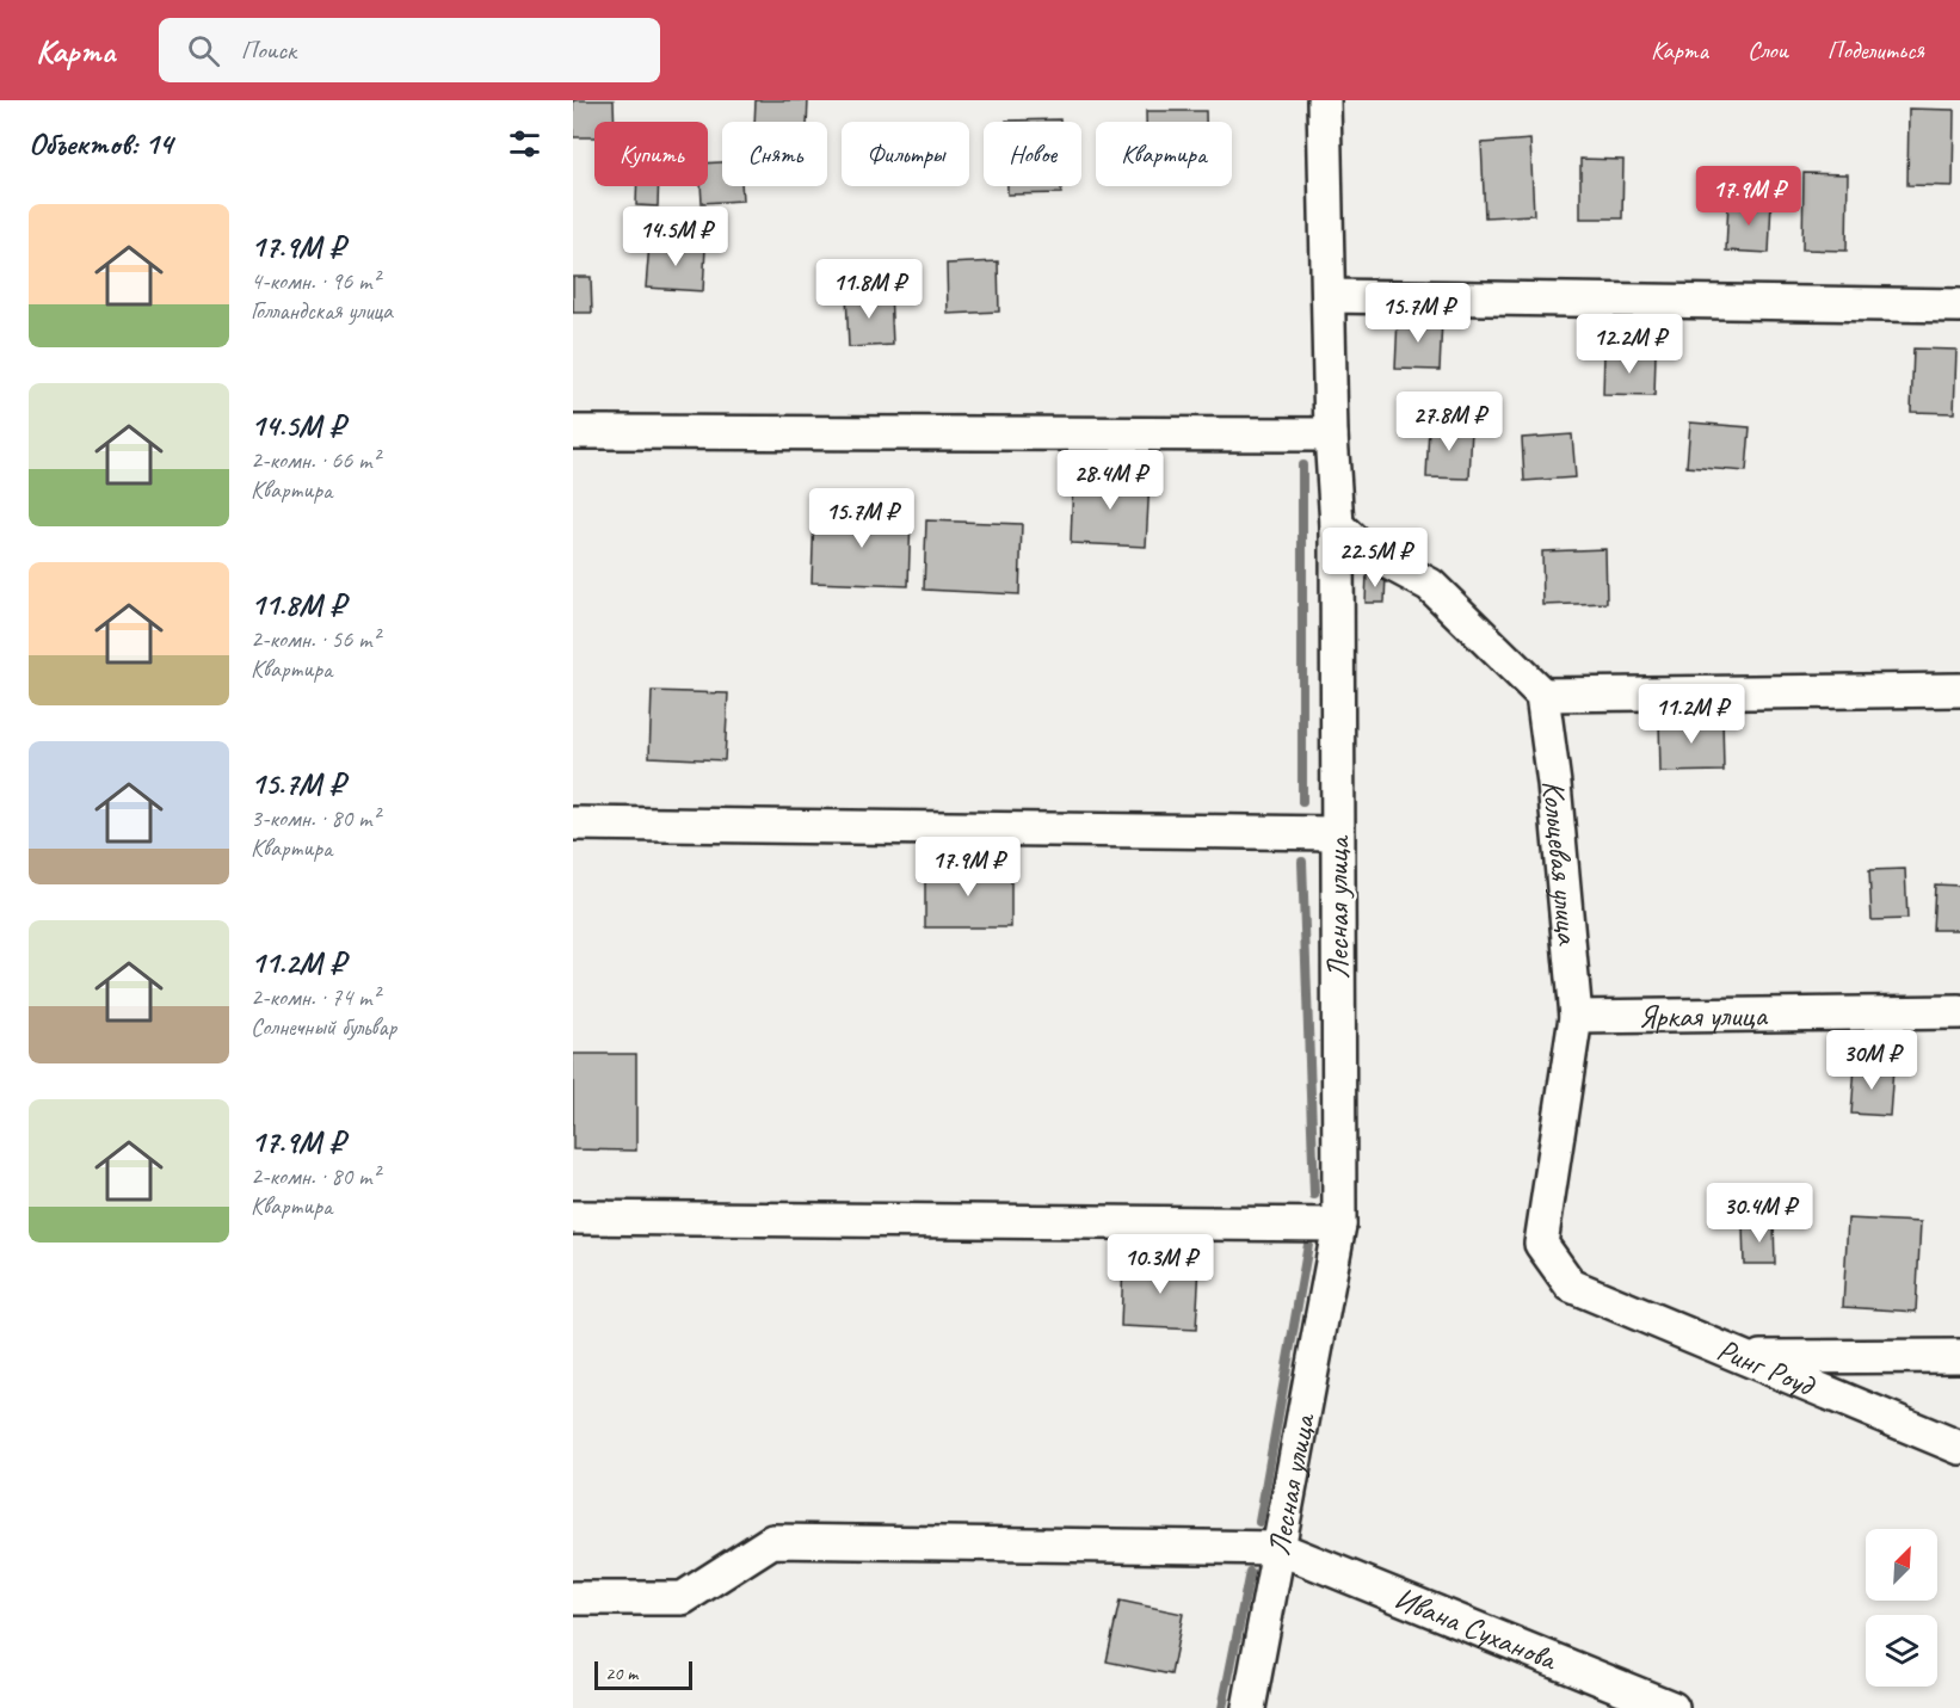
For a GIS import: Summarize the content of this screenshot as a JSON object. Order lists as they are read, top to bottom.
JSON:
{
  "streets": {
    "street": [
      "Кольцевая улица",
      "Лесная улица",
      "Яркая улица",
      "Ринг Роуд",
      "Ивана Суханова"
    ]
  },
  "crossings": [
    ["Кольцевая улица", "Яркая улица"],
    ["Кольцевая улица", "Ринг Роуд"],
    ["Лесная улица", "Ивана Суханова"]
  ],
  "scale_bar": "20 m",
  "north": "top right",
  "page": {
    "header": "Карта",
    "search": "Поиск",
    "nav": ["Карта", "Слои", "Поделиться"],
    "heading": "Объектов: 14",
    "chip": [
      "Купить",
      "Снять",
      "Фильтры",
      "Новое",
      "Квартира"
    ],
    "price": [
      "17.9M ₽",
      "14.5M ₽",
      "11.8M ₽",
      "15.7M ₽",
      "12.2M ₽",
      "27.8M ₽",
      "28.4M ₽",
      "15.7M ₽",
      "22.5M ₽",
      "11.2M ₽",
      "17.9M ₽",
      "30M ₽",
      "30.4M ₽",
      "10.3M ₽"
    ],
    "list": [
      {
        "name": "17.9M ₽",
        "note": "4-комн. · 96 m² · Голландская улица"
      },
      {
        "name": "14.5M ₽",
        "note": "2-комн. · 66 m² · Квартира"
      },
      {
        "name": "11.8M ₽",
        "note": "2-комн. · 56 m² · Квартира"
      },
      {
        "name": "15.7M ₽",
        "note": "3-комн. · 80 m² · Квартира"
      },
      {
        "name": "11.2M ₽",
        "note": "2-комн. · 74 m² · Солнечный бульвар"
      },
      {
        "name": "17.9M ₽",
        "note": "2-комн. · 80 m² · Квартира"
      }
    ],
    "scale": "20 m"
  }
}
